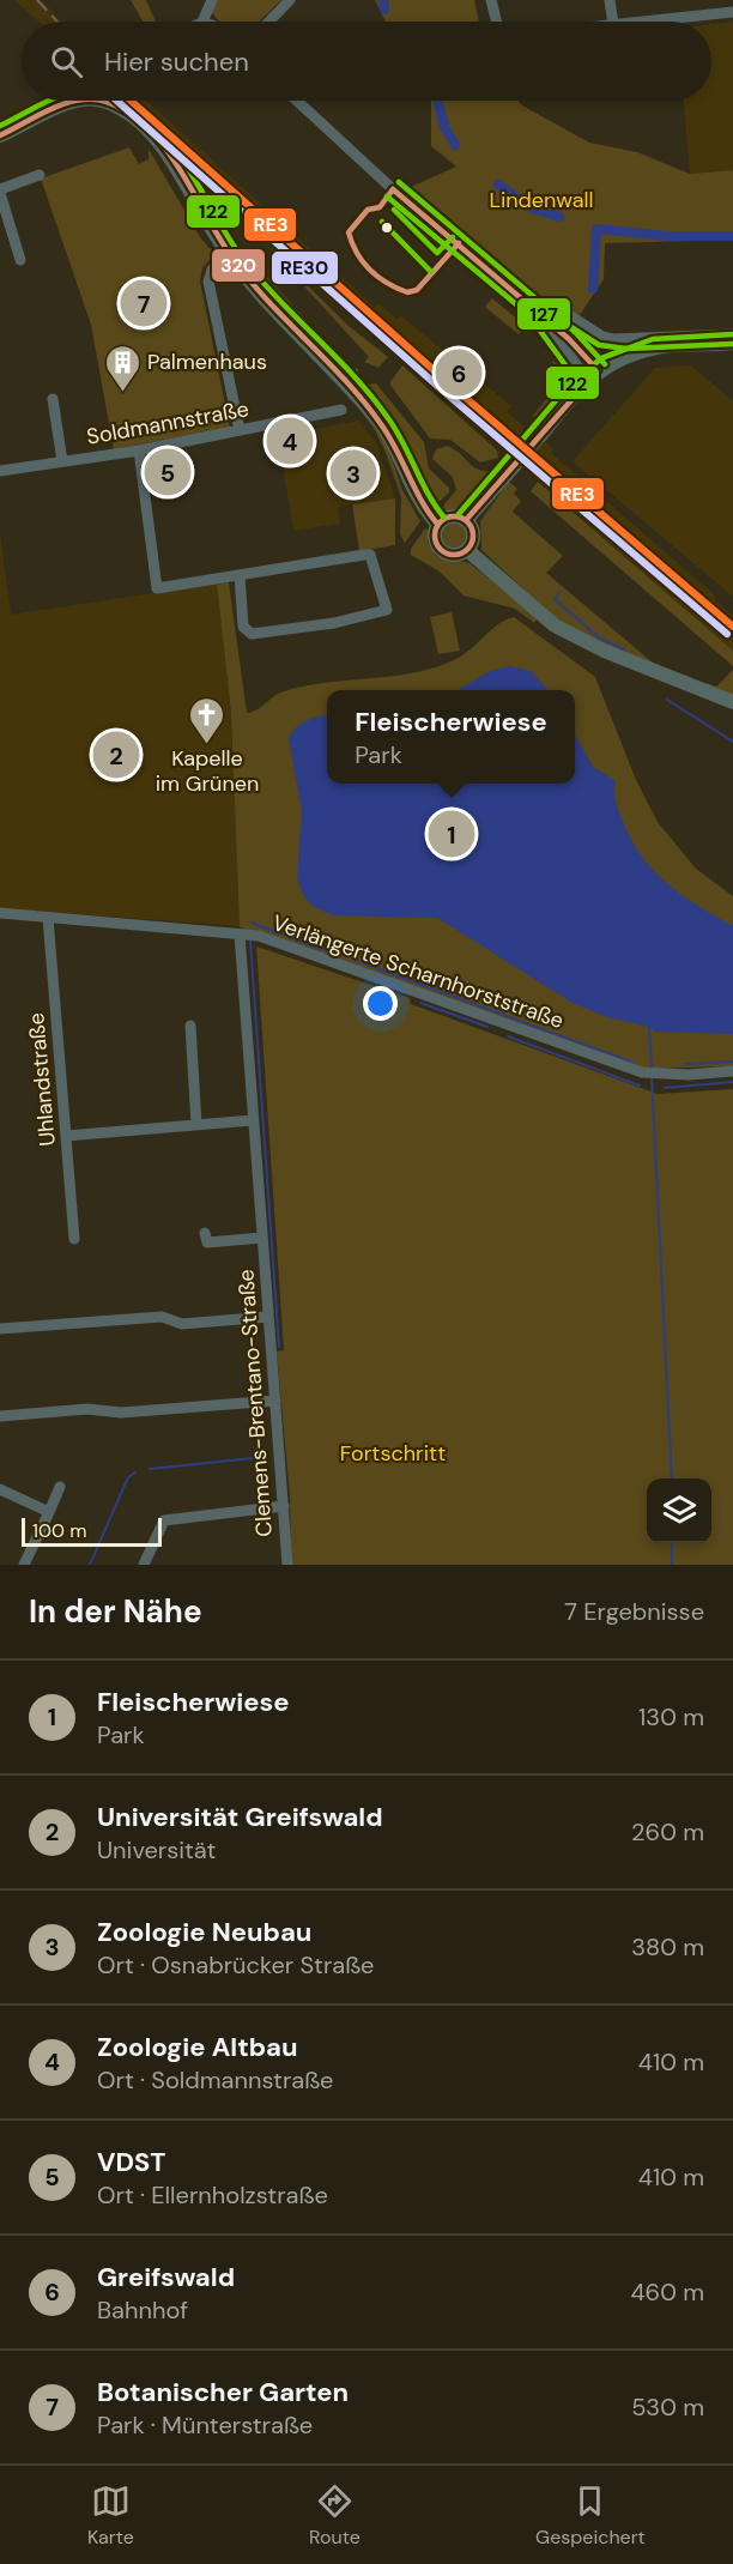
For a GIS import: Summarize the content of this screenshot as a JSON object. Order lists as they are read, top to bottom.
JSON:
{
  "streets": {
    "street": [
      "Soldmannstraße",
      "Verlängerte Scharnhorststraße",
      "Uhlandstraße",
      "Clemens-Brentano-Straße"
    ]
  },
  "crossings": [
    ["Verlängerte Scharnhorststraße", "Uhlandstraße"],
    ["Verlängerte Scharnhorststraße", "Clemens-Brentano-Straße"]
  ],
  "parks": ["Lindenwall", "Fortschritt"],
  "places": {
    "building": ["Palmenhaus"],
    "church": ["Kapelle im Grünen"]
  },
  "lines": [
    "transit line RE3",
    "transit line RE30",
    "transit line 320",
    "transit line 122",
    "transit line 127"
  ],
  "scale_bar": "100 m",
  "page": {
    "search": "Hier suchen",
    "pins": [
      "7",
      "6",
      "4",
      "5",
      "3",
      "2",
      "1"
    ],
    "popup": ["Fleischerwiese", "Park"],
    "scale": "100 m",
    "heading": ["In der Nähe", "7 Ergebnisse"],
    "list": [
      {
        "mark": "1",
        "name": "Fleischerwiese",
        "note": "Park",
        "value": "130 m"
      },
      {
        "mark": "2",
        "name": "Universität Greifswald",
        "note": "Universität",
        "value": "260 m"
      },
      {
        "mark": "3",
        "name": "Zoologie Neubau",
        "note": "Ort · Osnabrücker Straße",
        "value": "380 m"
      },
      {
        "mark": "4",
        "name": "Zoologie Altbau",
        "note": "Ort · Soldmannstraße",
        "value": "410 m"
      },
      {
        "mark": "5",
        "name": "VDST",
        "note": "Ort · Ellernholzstraße",
        "value": "410 m"
      },
      {
        "mark": "6",
        "name": "Greifswald",
        "note": "Bahnhof",
        "value": "460 m"
      },
      {
        "mark": "7",
        "name": "Botanischer Garten",
        "note": "Park · Münterstraße",
        "value": "530 m"
      }
    ],
    "nav": ["Karte", "Route", "Gespeichert"]
  }
}
